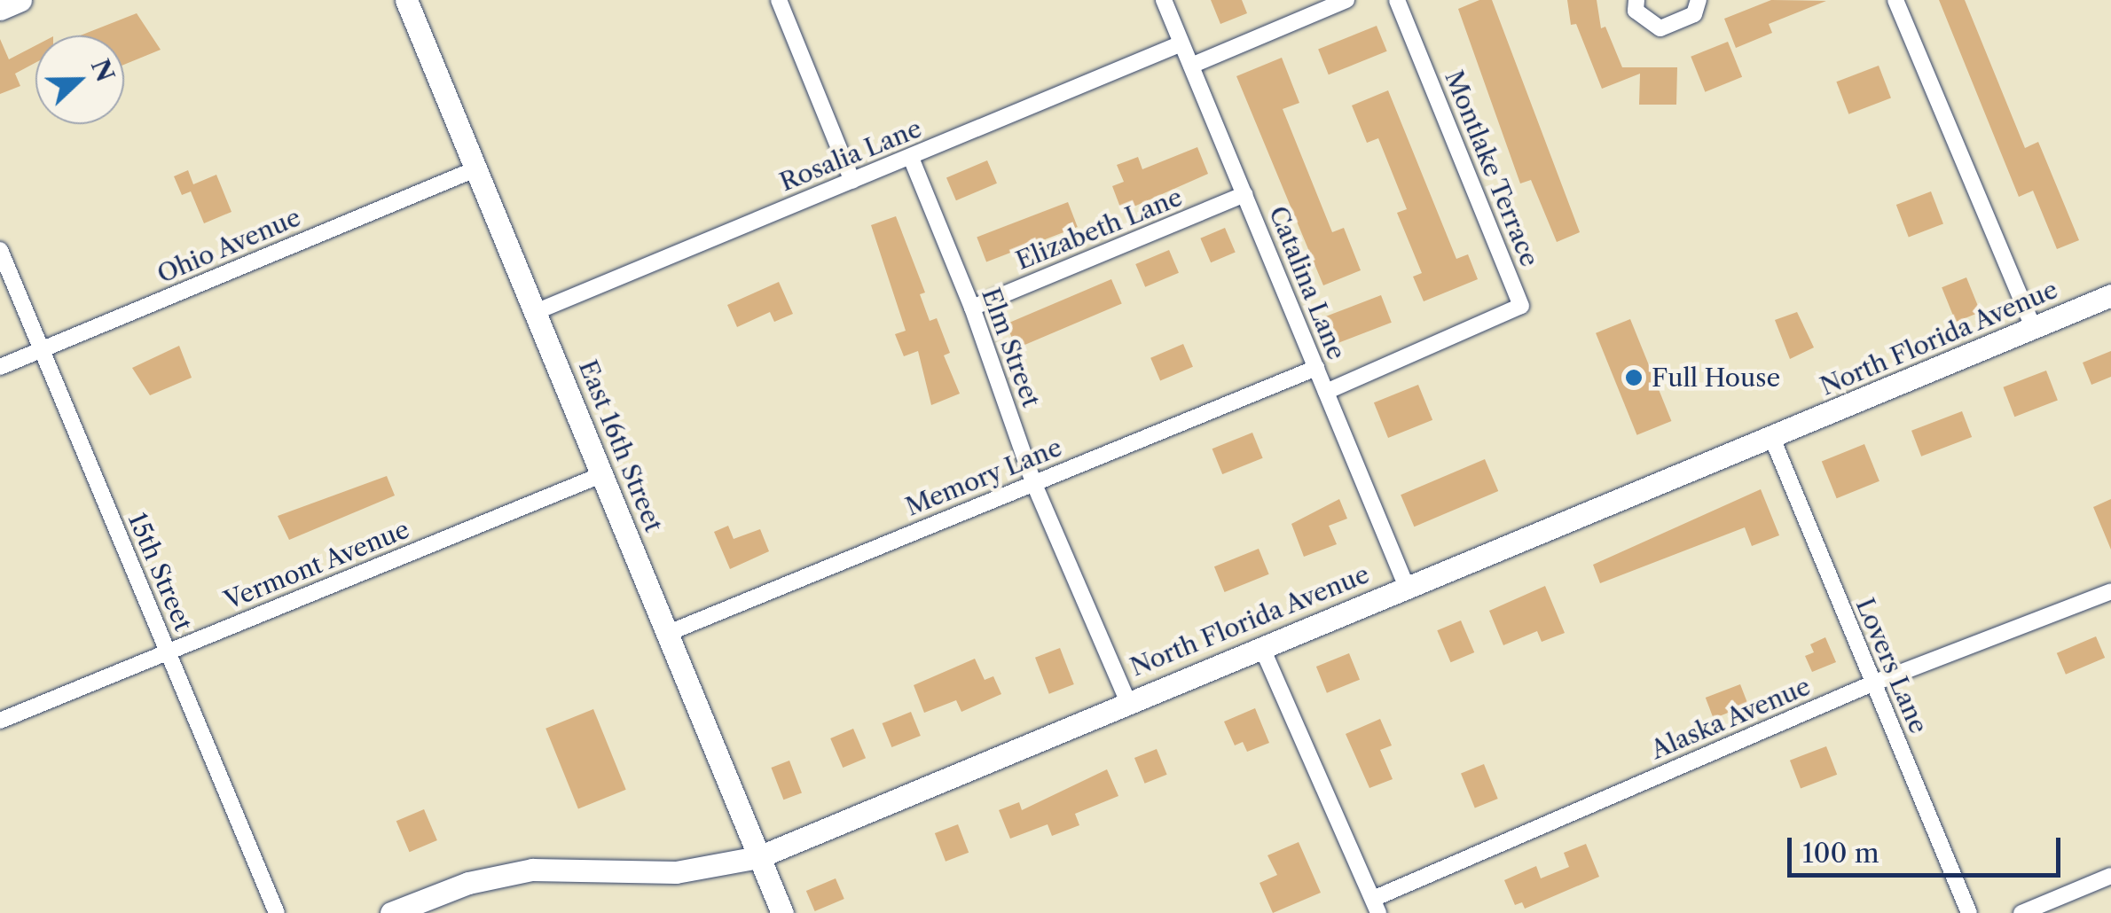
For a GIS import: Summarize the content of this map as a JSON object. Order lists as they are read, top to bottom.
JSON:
{
  "streets": {
    "main road": ["North Florida Avenue", "East 16th Street"],
    "street": [
      "Rosalia Lane",
      "Montlake Terrace",
      "Elizabeth Lane",
      "Ohio Avenue",
      "Catalina Lane",
      "Elm Street",
      "Memory Lane",
      "Vermont Avenue",
      "15th Street",
      "Lovers Lane",
      "Alaska Avenue"
    ]
  },
  "crossings": [
    ["Rosalia Lane", "Catalina Lane"],
    ["Rosalia Lane", "Elm Street"],
    ["Rosalia Lane", "East 16th Street"],
    ["Montlake Terrace", "Catalina Lane"],
    ["Elizabeth Lane", "Catalina Lane"],
    ["Elizabeth Lane", "Elm Street"],
    ["Ohio Avenue", "East 16th Street"],
    ["Ohio Avenue", "15th Street"],
    ["Catalina Lane", "North Florida Avenue"],
    ["Catalina Lane", "Memory Lane"],
    ["North Florida Avenue", "Elm Street"],
    ["North Florida Avenue", "East 16th Street"],
    ["North Florida Avenue", "Lovers Lane"],
    ["Elm Street", "Memory Lane"],
    ["East 16th Street", "Memory Lane"],
    ["East 16th Street", "Vermont Avenue"],
    ["Vermont Avenue", "15th Street"],
    ["Lovers Lane", "Alaska Avenue"]
  ],
  "places": ["Full House"],
  "scale_bar": "100 m",
  "north": "right"
}
